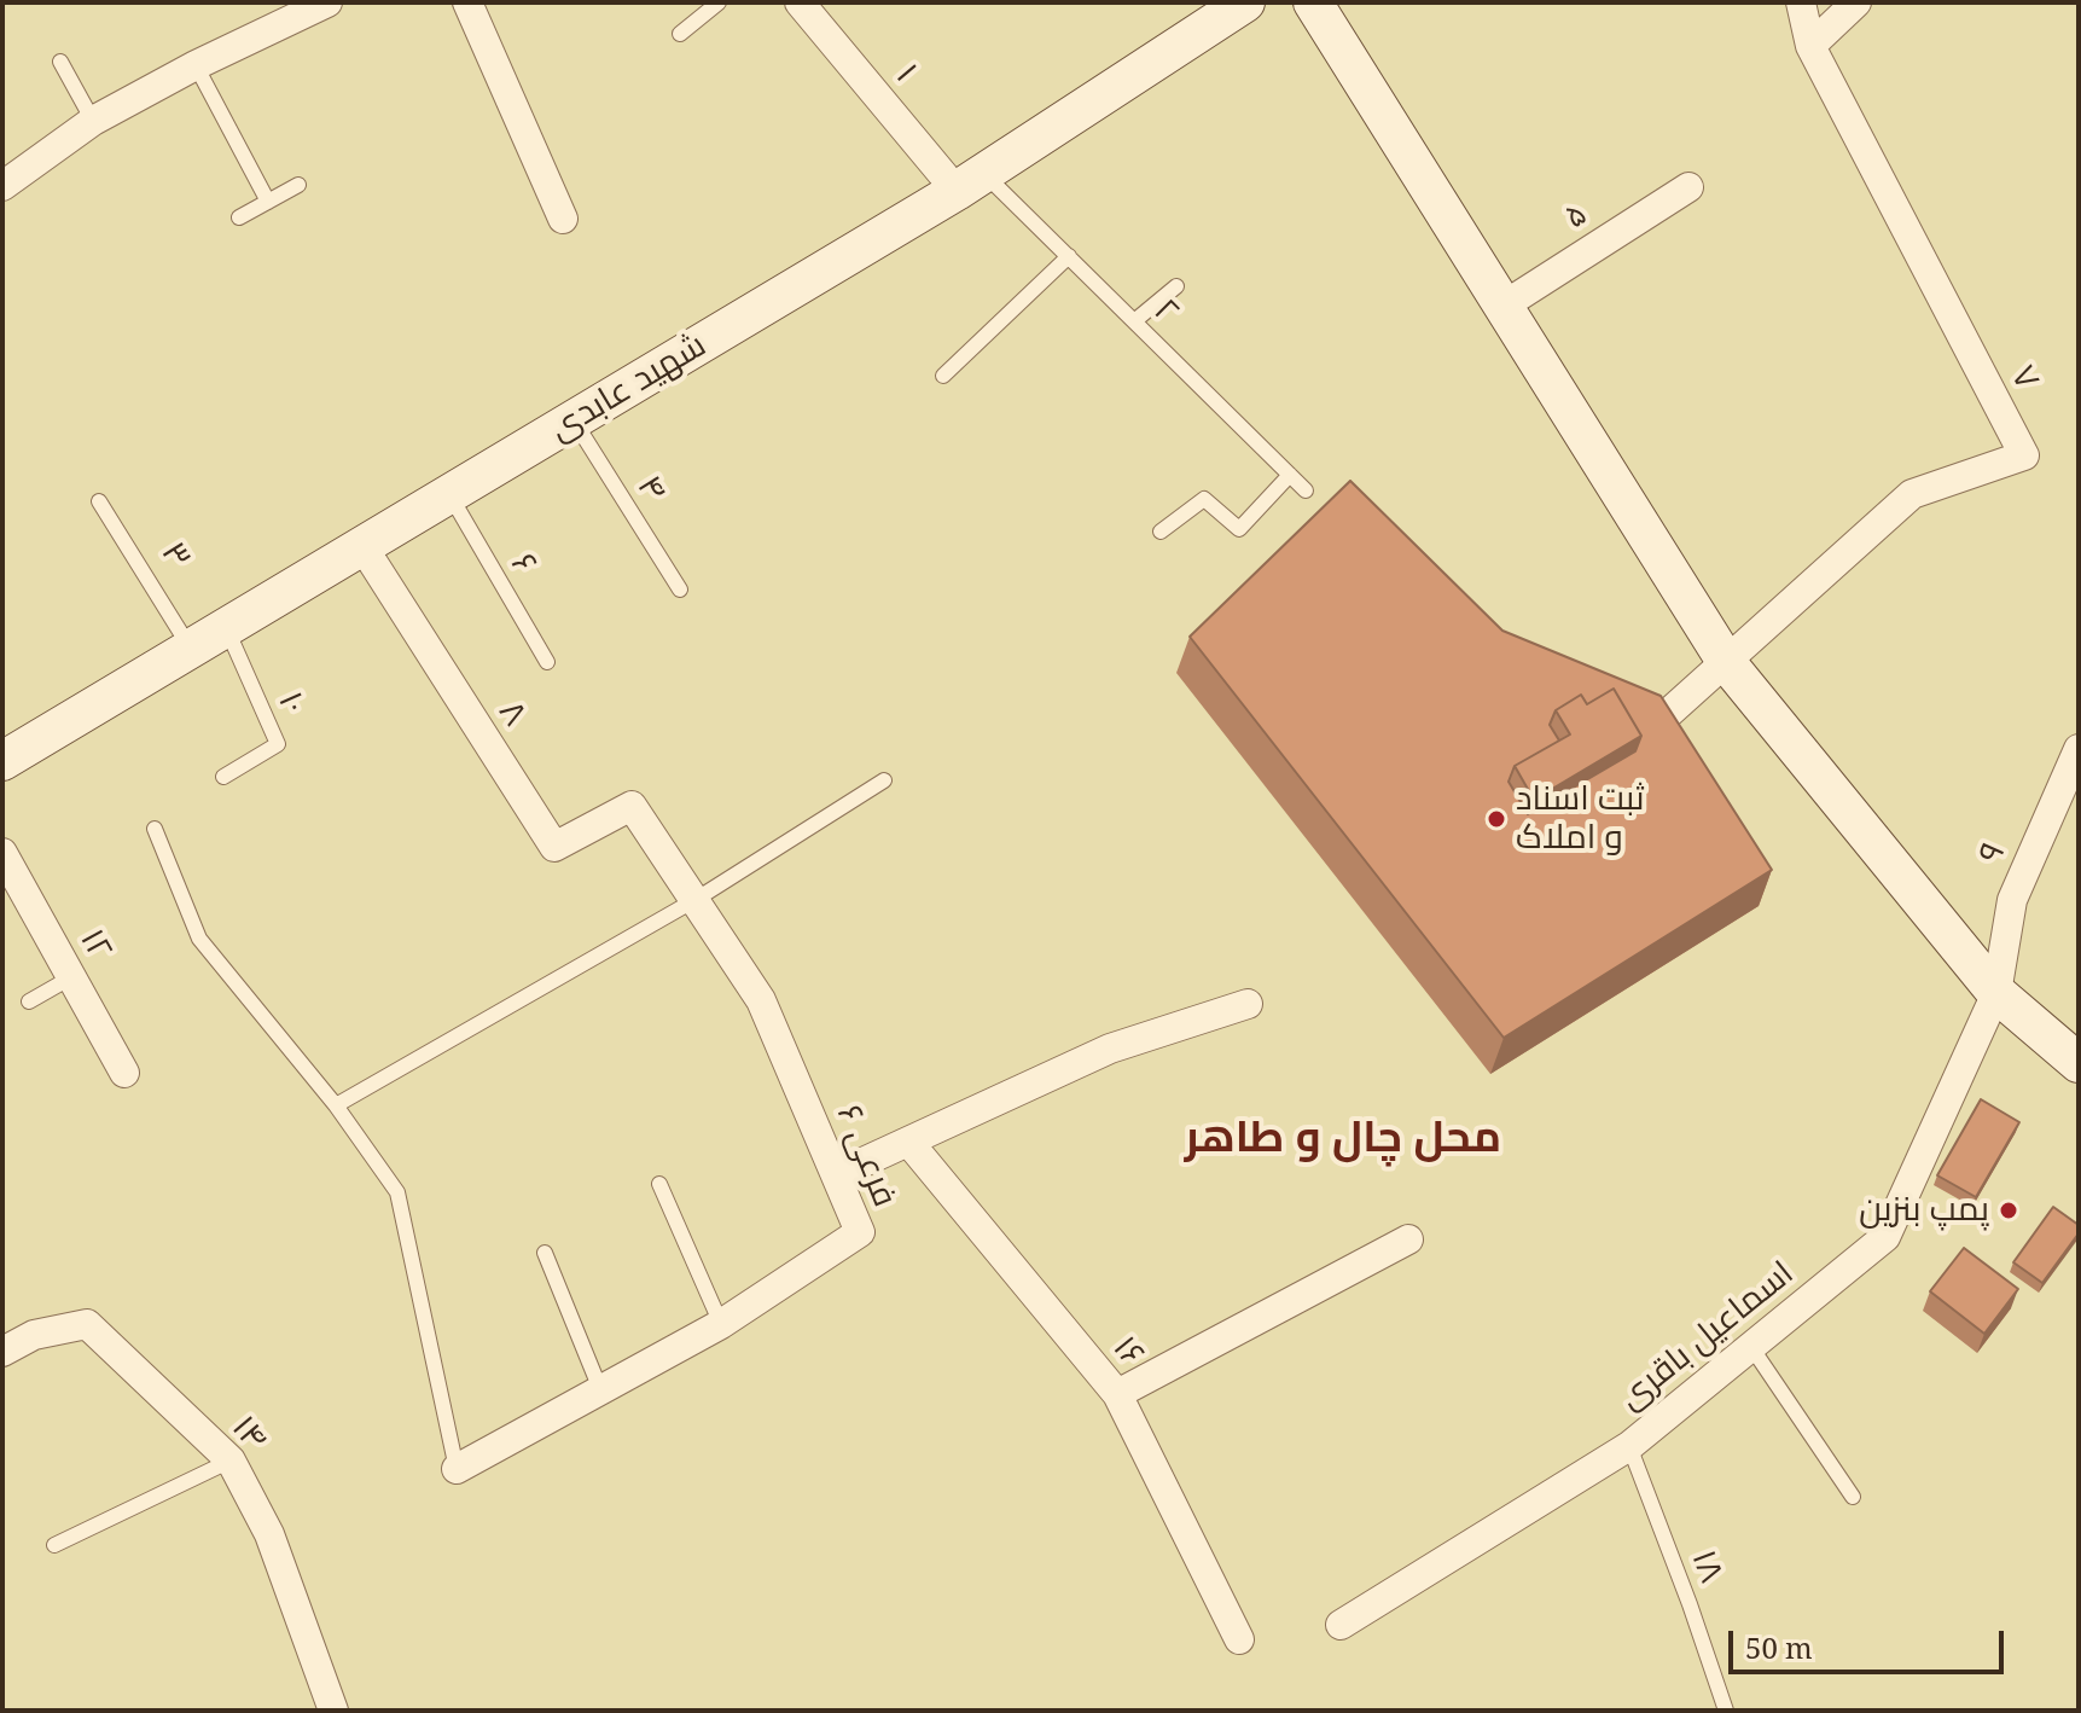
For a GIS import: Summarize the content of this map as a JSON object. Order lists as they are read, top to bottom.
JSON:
{
  "streets": {
    "main road": ["شهید عابدی"],
    "street": [
      "۱",
      "۵",
      "۷",
      "۸",
      "۹",
      "۱۲",
      "فرعی ۶",
      "اسماعیل باقری",
      "۱۶",
      "۱۴"
    ],
    "lane": [
      "۲",
      "۴",
      "۳",
      "۶",
      "۱۰",
      "۱۸"
    ]
  },
  "crossings": [
    ["۱", "۲"],
    ["۱", "شهید عابدی"],
    ["۲", "شهید عابدی"],
    ["شهید عابدی", "۴"],
    ["شهید عابدی", "۳"],
    ["شهید عابدی", "۶"],
    ["شهید عابدی", "۱۰"],
    ["شهید عابدی", "۸"],
    ["۸", "فرعی ۶"],
    ["۹", "اسماعیل باقری"],
    ["اسماعیل باقری", "۱۸"]
  ],
  "districts": ["محل چال و طاهر"],
  "places": ["ثبت اسناد و املاک", "پمپ بنزین"],
  "scale_bar": "50 m"
}
